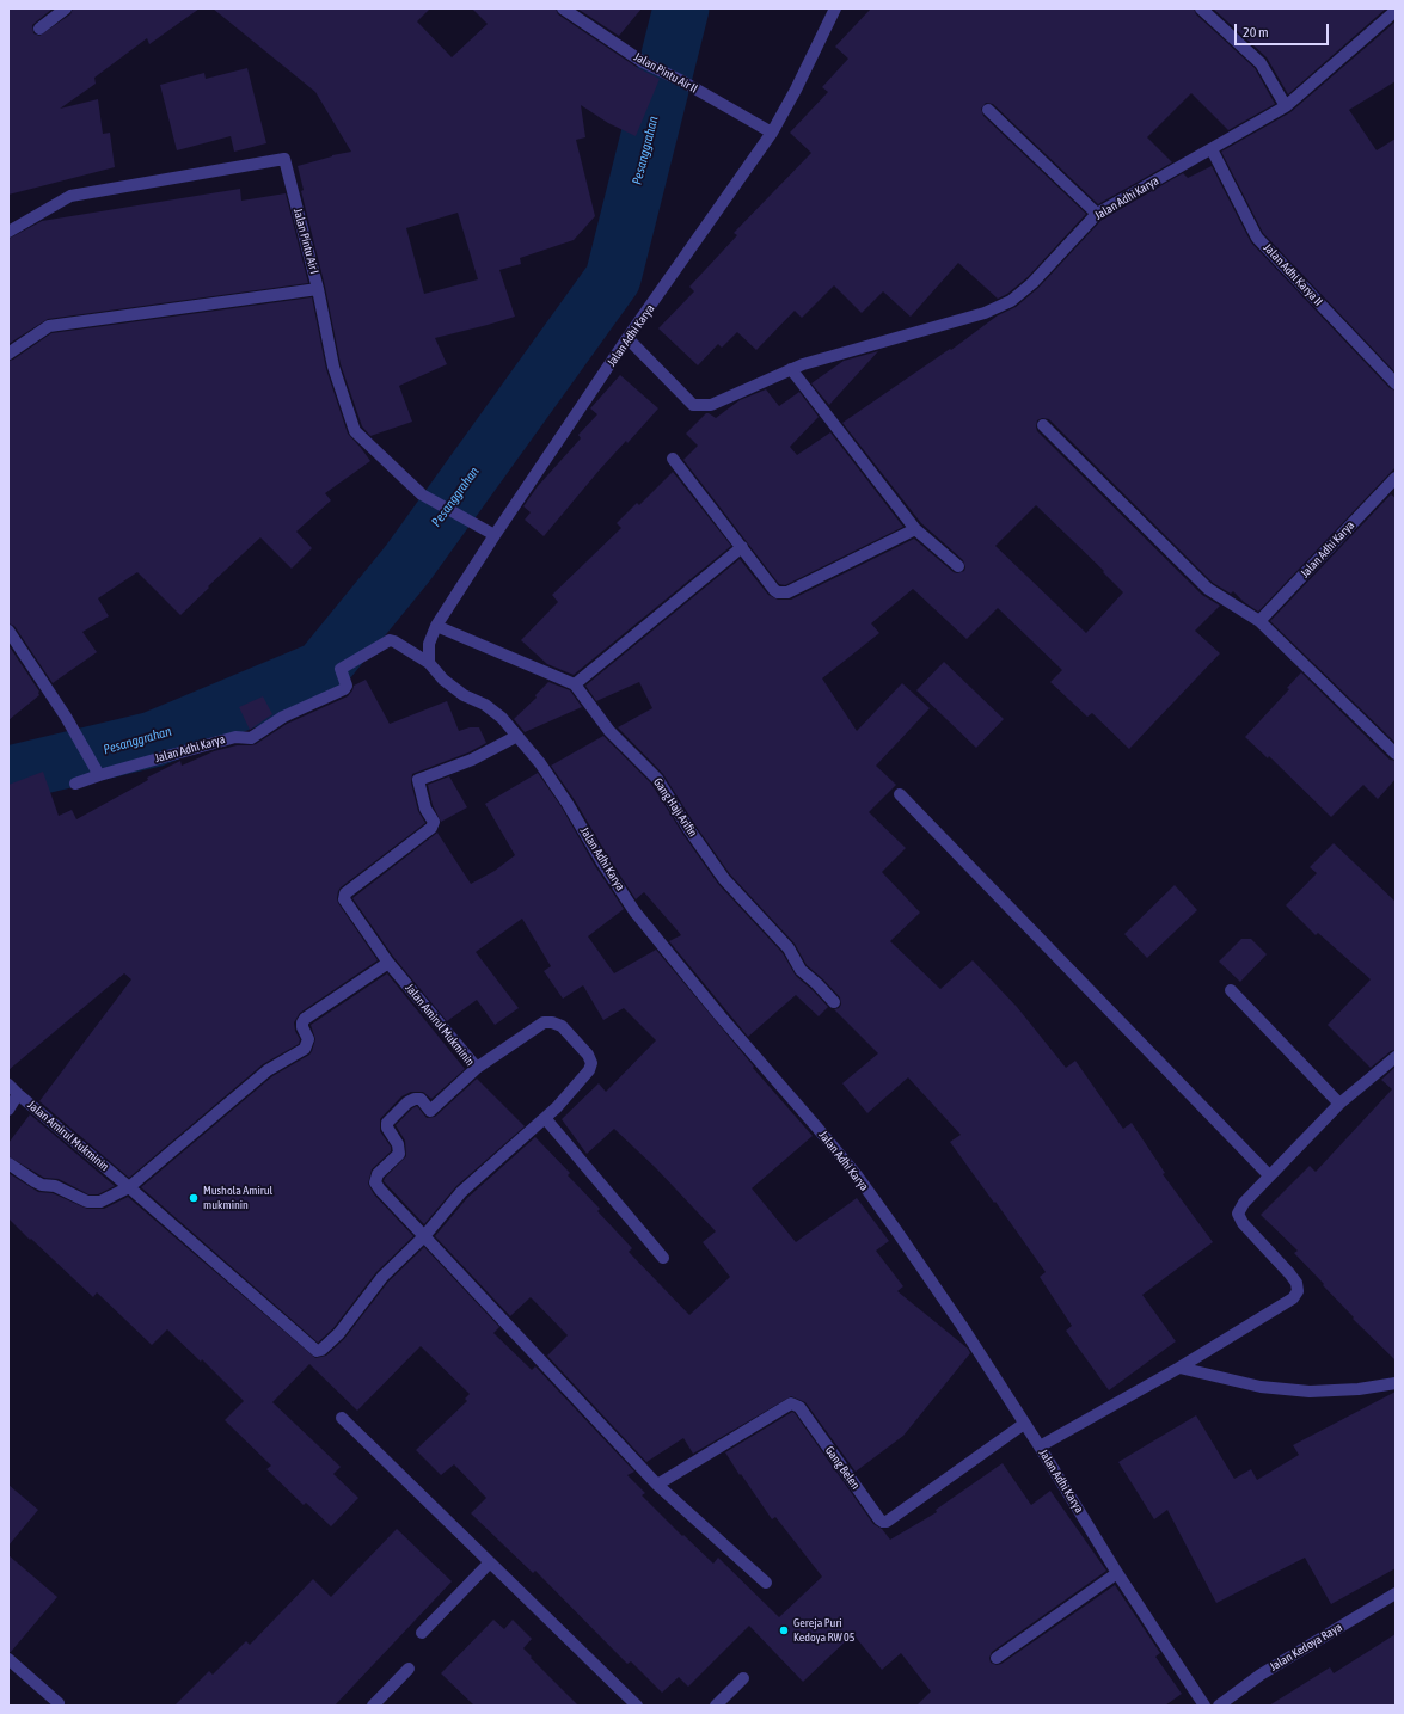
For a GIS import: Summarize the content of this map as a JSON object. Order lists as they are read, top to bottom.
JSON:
{
  "streets": {
    "street": [
      "Jalan Pintu Air II",
      "Jalan Adhi Karya",
      "Jalan Pintu Air I",
      "Jalan Adhi Karya II",
      "Gang Haji Arifin",
      "Jalan Amirul Mukminin",
      "Gang Belen",
      "Jalan Kedoya Raya"
    ]
  },
  "crossings": [
    ["Jalan Pintu Air II", "Jalan Adhi Karya"],
    ["Jalan Adhi Karya", "Jalan Pintu Air I"],
    ["Jalan Adhi Karya", "Jalan Adhi Karya II"],
    ["Jalan Adhi Karya", "Jalan Amirul Mukminin"],
    ["Jalan Adhi Karya", "Gang Belen"]
  ],
  "water": ["Pesanggrahan"],
  "places": ["Mushola Amirul mukminin", "Gereja Puri Kedoya RW 05"],
  "scale_bar": "20 m"
}
